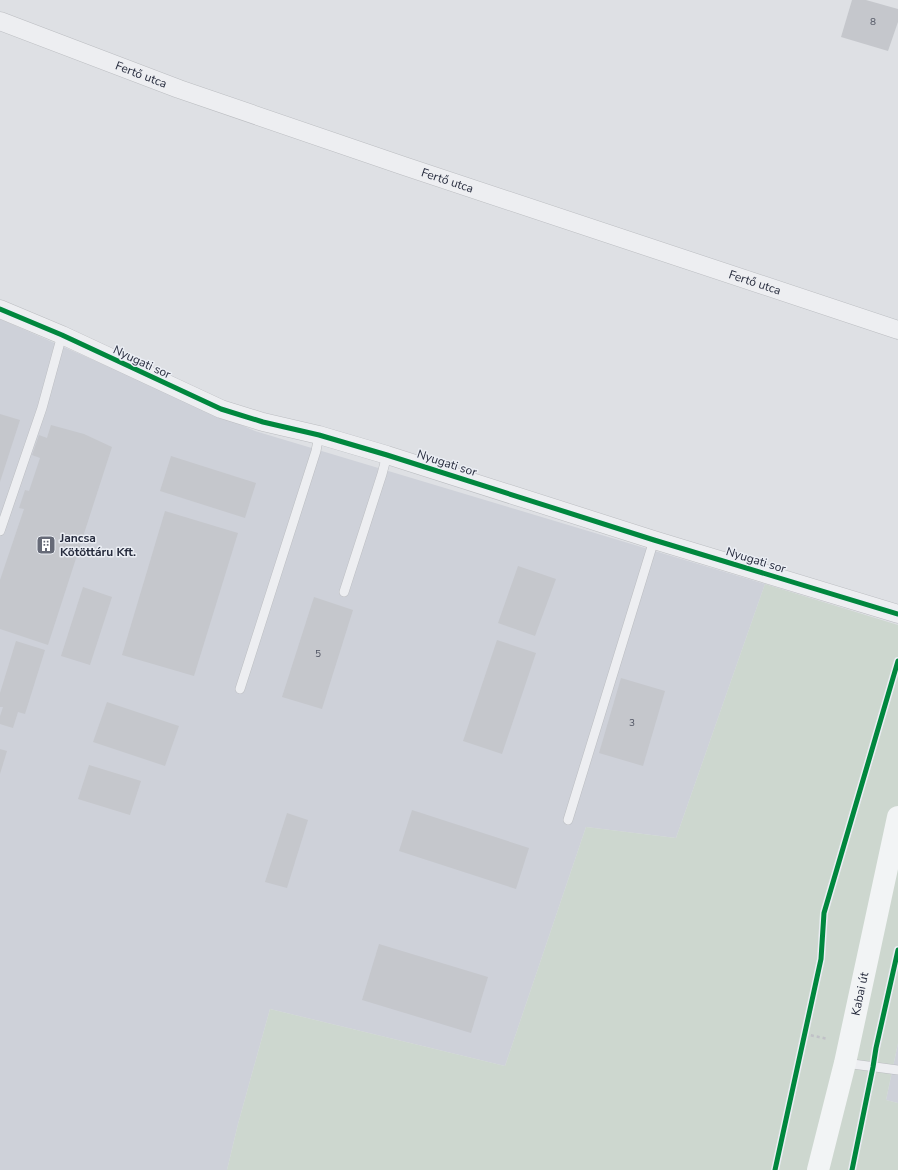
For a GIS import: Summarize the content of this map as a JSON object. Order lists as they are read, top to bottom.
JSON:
{
  "streets": {
    "main road": ["Kabai út"],
    "street": ["Fertő utca", "Nyugati sor"]
  },
  "places": {
    "building": ["Jancsa Kötöttáru Kft."]
  },
  "house_numbers": ["8", "5", "3"]
}
